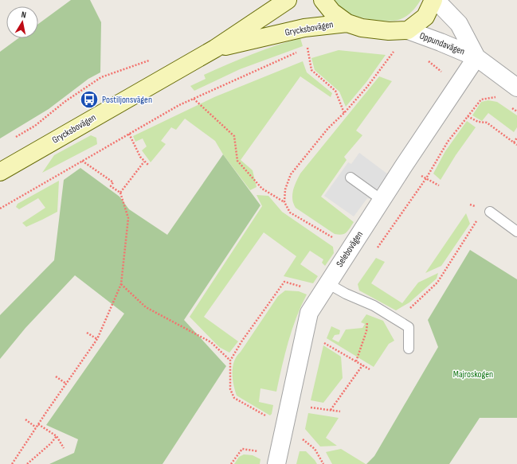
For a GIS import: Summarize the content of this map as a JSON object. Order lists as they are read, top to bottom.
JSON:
{
  "streets": {
    "street": ["Grycksbovägen", "Oppundavägen", "Selebovägen"]
  },
  "crossings": [
    ["Oppundavägen", "Selebovägen"]
  ],
  "parks": ["Majroskogen"],
  "places": {
    "bus stop": ["Postiljonsvägen"]
  },
  "north": "top"
}
